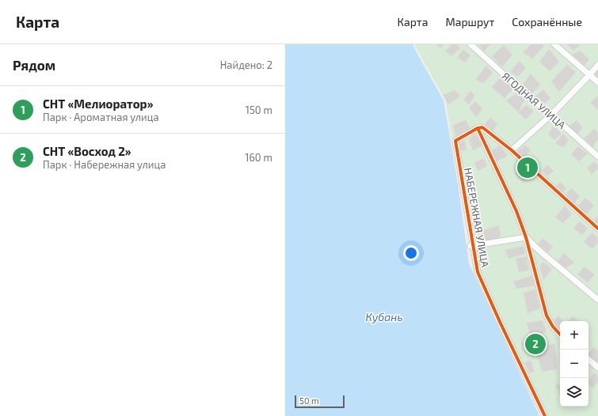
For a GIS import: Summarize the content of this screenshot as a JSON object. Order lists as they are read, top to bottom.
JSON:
{
  "streets": {
    "street": ["ЯГОДНАЯ УЛИЦА", "НАБЕРЕЖНАЯ УЛИЦА"]
  },
  "water": ["Кубань"],
  "scale_bar": "50 m",
  "page": {
    "header": "Карта",
    "nav": ["Карта", "Маршрут", "Сохранённые"],
    "heading": ["Рядом", "Найдено: 2"],
    "list": [
      {
        "mark": "1",
        "name": "СНТ «Мелиоратор»",
        "note": "Парк · Ароматная улица",
        "value": "150 m"
      },
      {
        "mark": "2",
        "name": "СНТ «Восход 2»",
        "note": "Парк · Набережная улица",
        "value": "160 m"
      }
    ],
    "pins": ["1", "2"],
    "map_buttons": ["+", "−"],
    "scale": "50 m"
  }
}
